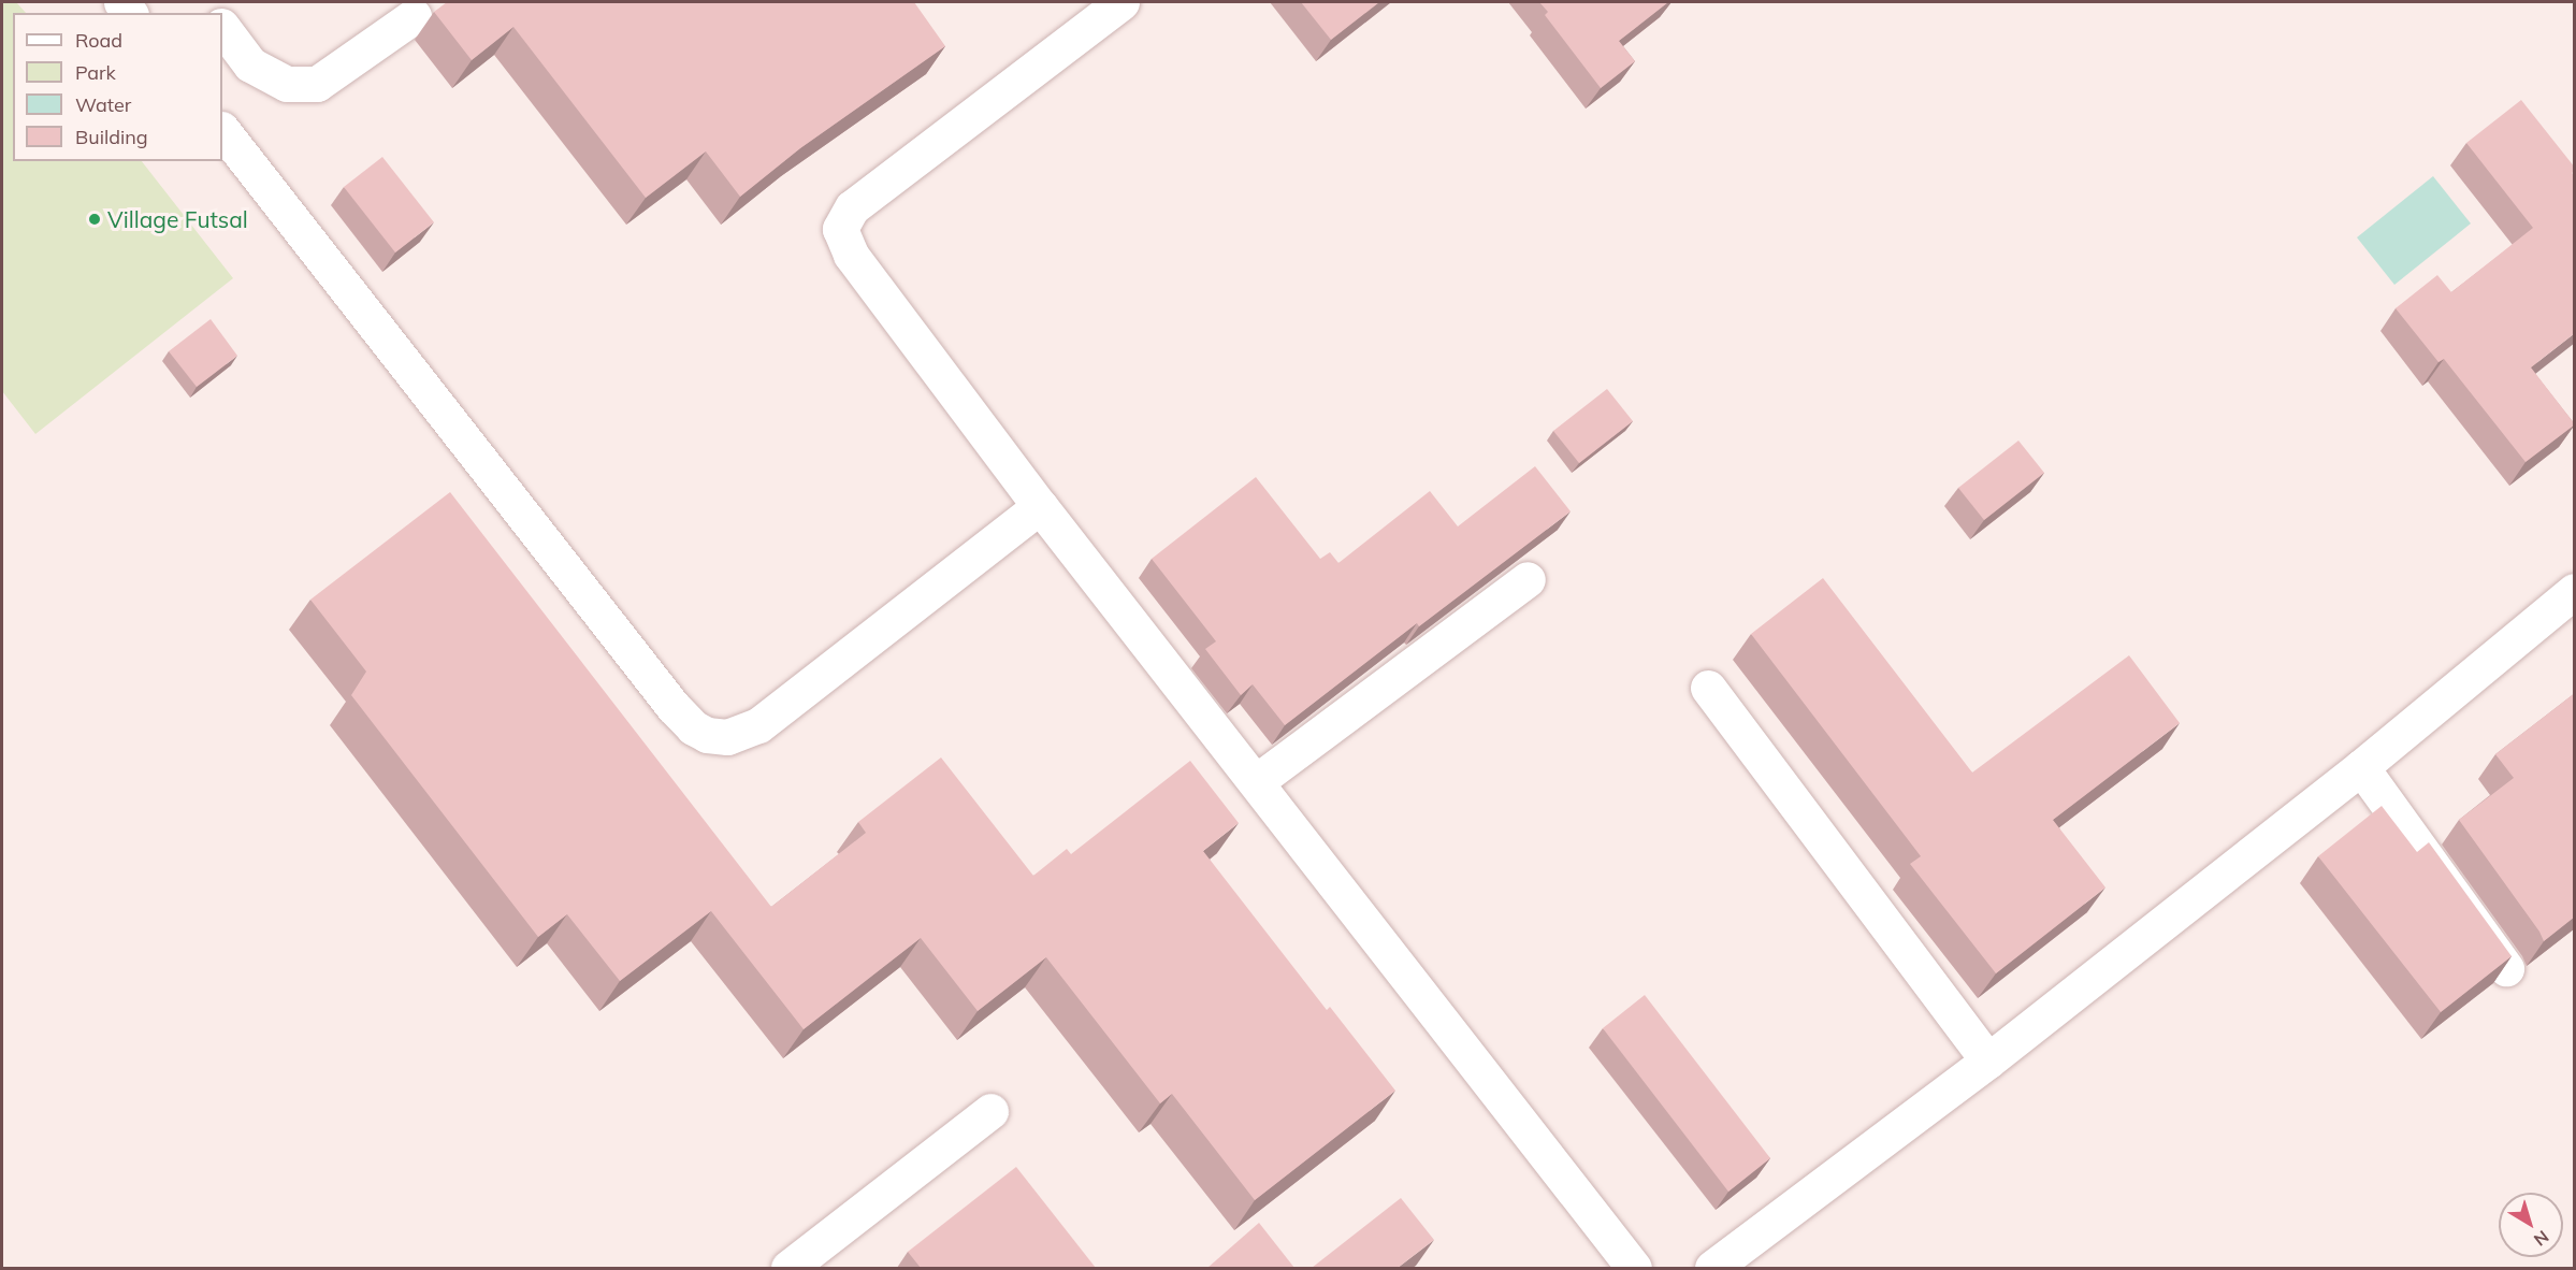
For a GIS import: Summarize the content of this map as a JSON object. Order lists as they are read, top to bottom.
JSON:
{
  "places": ["Village Futsal"],
  "legend": [
    "Road",
    "Park",
    "Water",
    "Building"
  ],
  "north": "bottom right"
}
